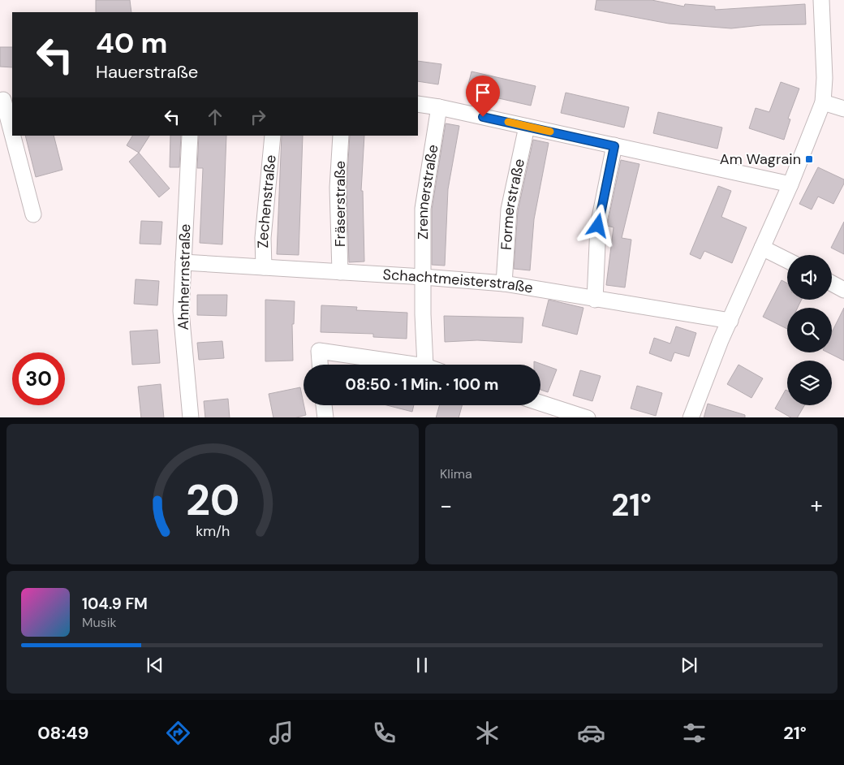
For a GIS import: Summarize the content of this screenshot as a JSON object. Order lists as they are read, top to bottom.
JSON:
{
  "streets": {
    "street": [
      "Zrennerstraße",
      "Zechenstraße",
      "Fräserstraße",
      "Formerstraße",
      "Ahnherrnstraße",
      "Schachtmeisterstraße"
    ]
  },
  "crossings": [
    ["Zrennerstraße", "Schachtmeisterstraße"],
    ["Zechenstraße", "Schachtmeisterstraße"],
    ["Fräserstraße", "Schachtmeisterstraße"],
    ["Formerstraße", "Schachtmeisterstraße"],
    ["Ahnherrnstraße", "Schachtmeisterstraße"]
  ],
  "places": {
    "transit": ["Am Wagrain"]
  },
  "page": {
    "turn": ["40 m", "Hauerstraße"],
    "limit": "30",
    "trip": "08:50 · 1 Min. · 100 m",
    "tile": "Klima",
    "heat": ["−", "21°", "+"],
    "song": ["104.9 FM", "Musik"],
    "tabs": ["08:49", "21°"],
    "gauge": ["20", "km/h"]
  }
}
